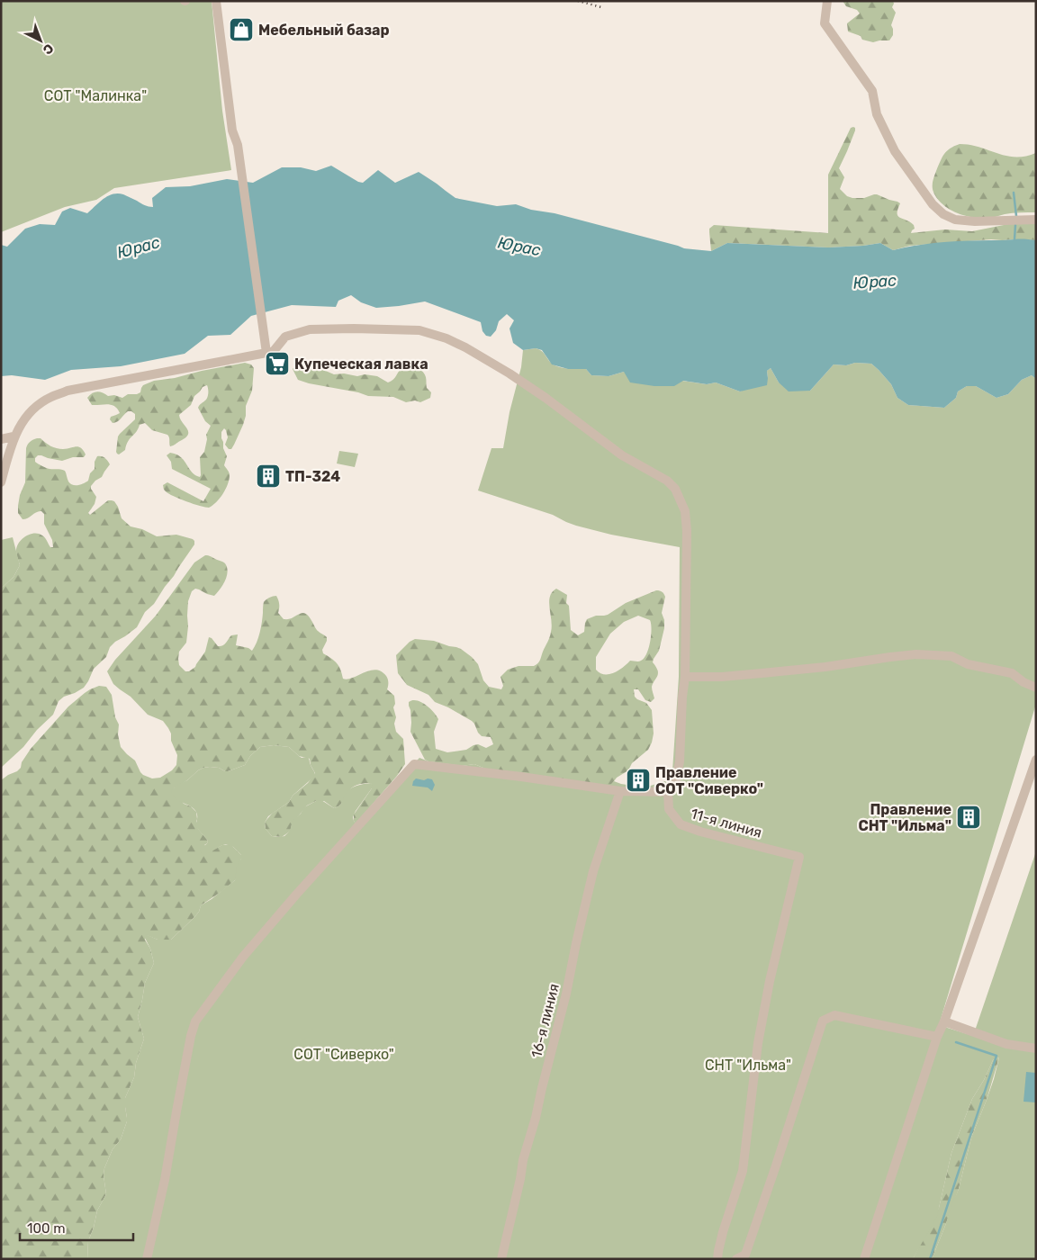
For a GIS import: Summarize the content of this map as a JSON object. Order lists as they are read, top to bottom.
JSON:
{
  "streets": {
    "street": ["11-я линия", "16-я линия"]
  },
  "water": ["Юрас"],
  "parks": ["СОТ \"Малинка\"", "СОТ \"Сиверко\"", "СНТ \"Ильма\""],
  "places": {
    "shop": ["Мебельный базар"],
    "supermarket": ["Купеческая лавка"],
    "building": ["ТП-324", "Правление СОТ \"Сиверко\"", "Правление СНТ \"Ильма\""]
  },
  "scale_bar": "100 m",
  "north": "bottom right"
}
